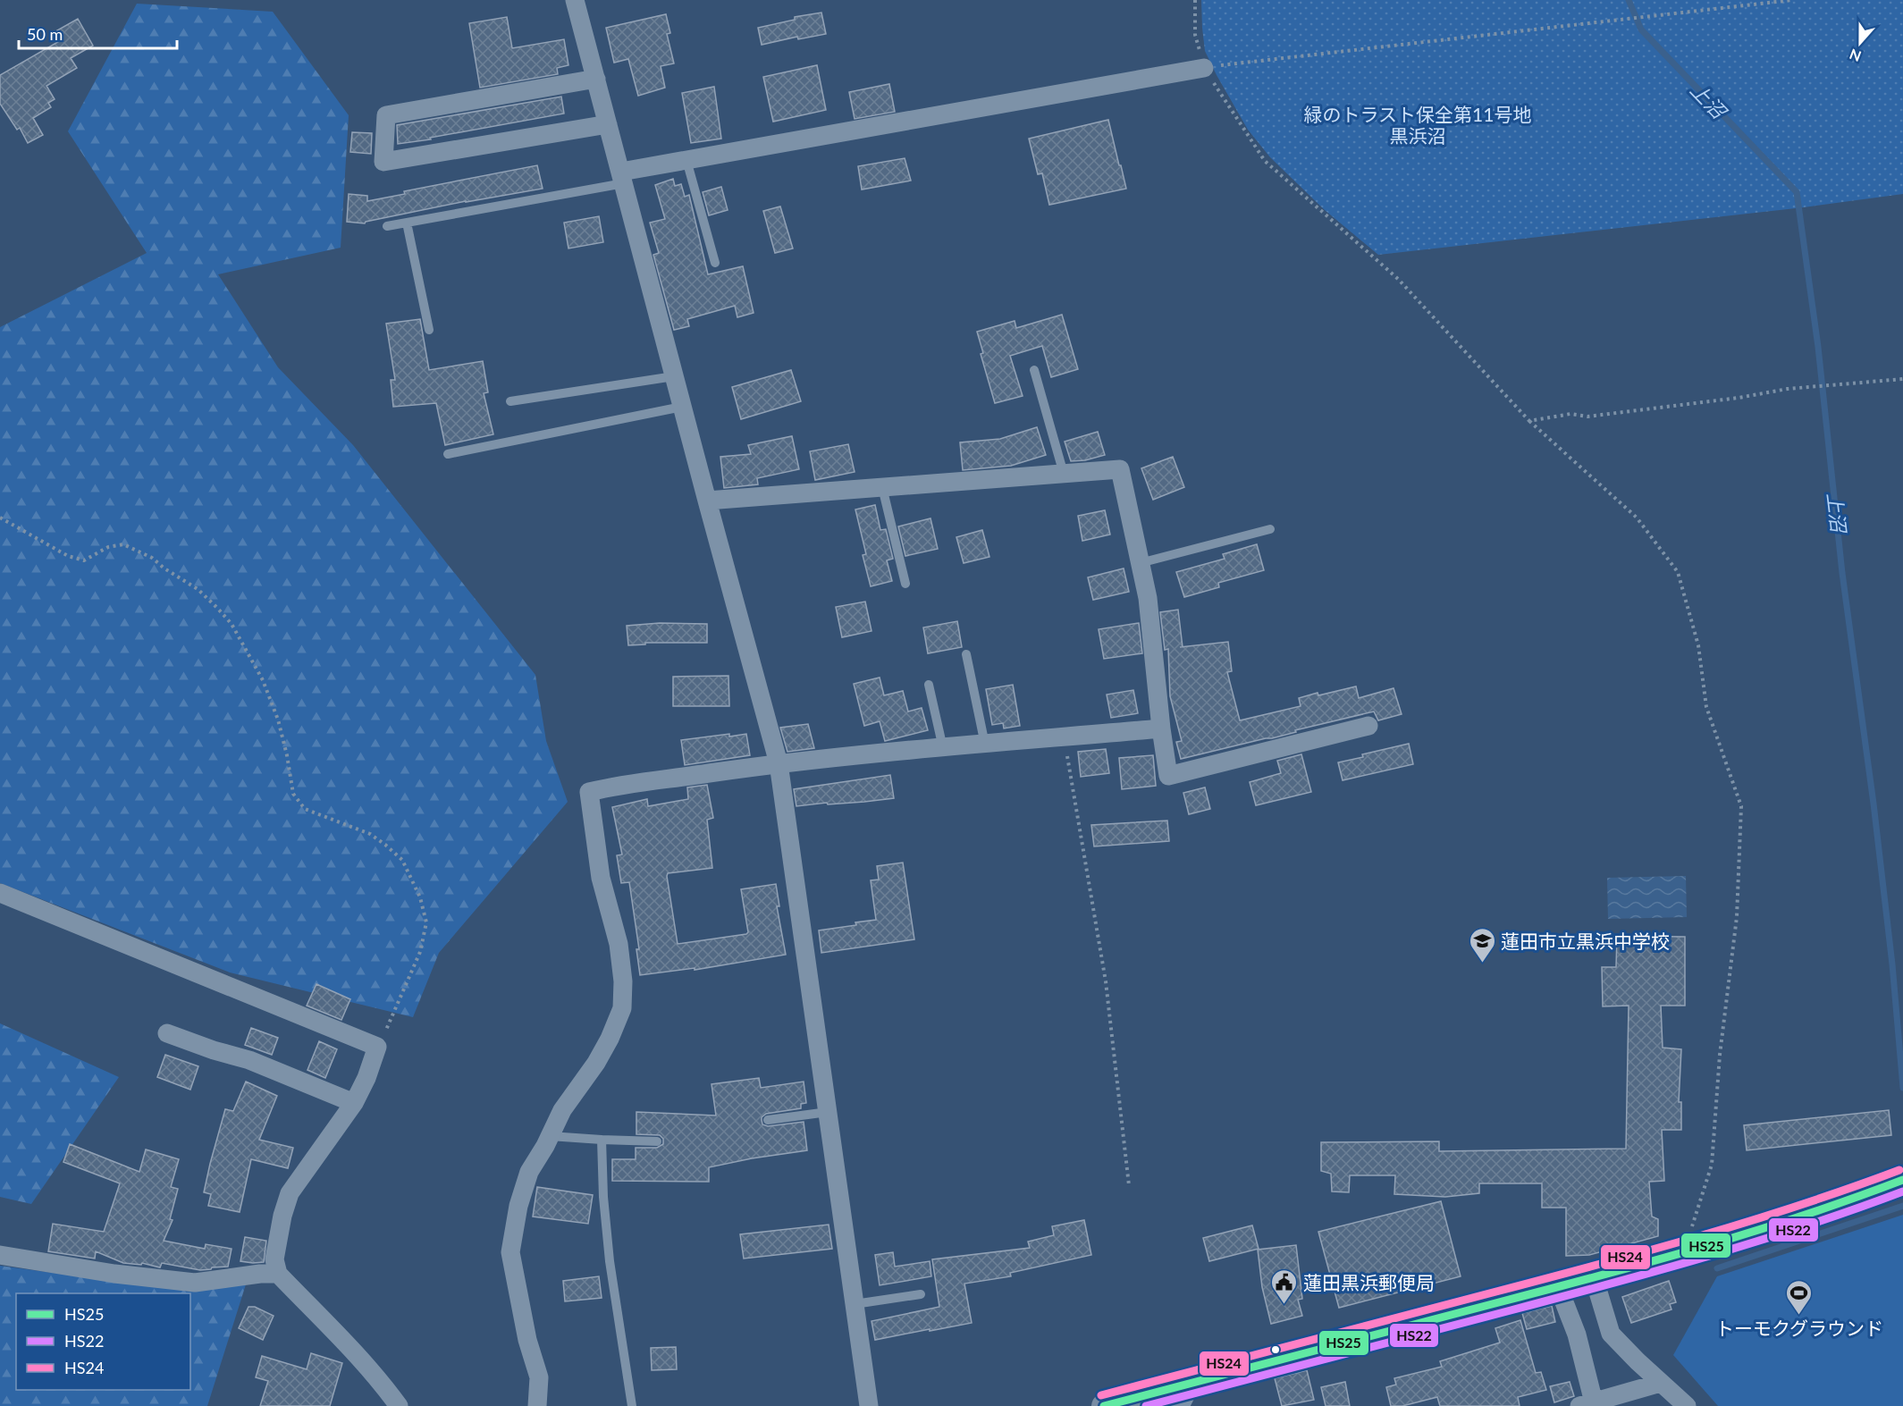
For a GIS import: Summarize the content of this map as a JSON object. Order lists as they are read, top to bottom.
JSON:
{
  "water": ["上沼"],
  "parks": ["緑のトラスト保全第11号地 黒浜沼"],
  "places": {
    "school or university": ["蓮田市立黒浜中学校"],
    "public building": ["蓮田黒浜郵便局"],
    "sports": ["トーモクグラウンド"]
  },
  "lines": ["transit line HS24", "transit line HS25", "transit line HS22"],
  "legend": ["HS25", "HS22", "HS24"],
  "scale_bar": "50 m",
  "north": "bottom"
}
